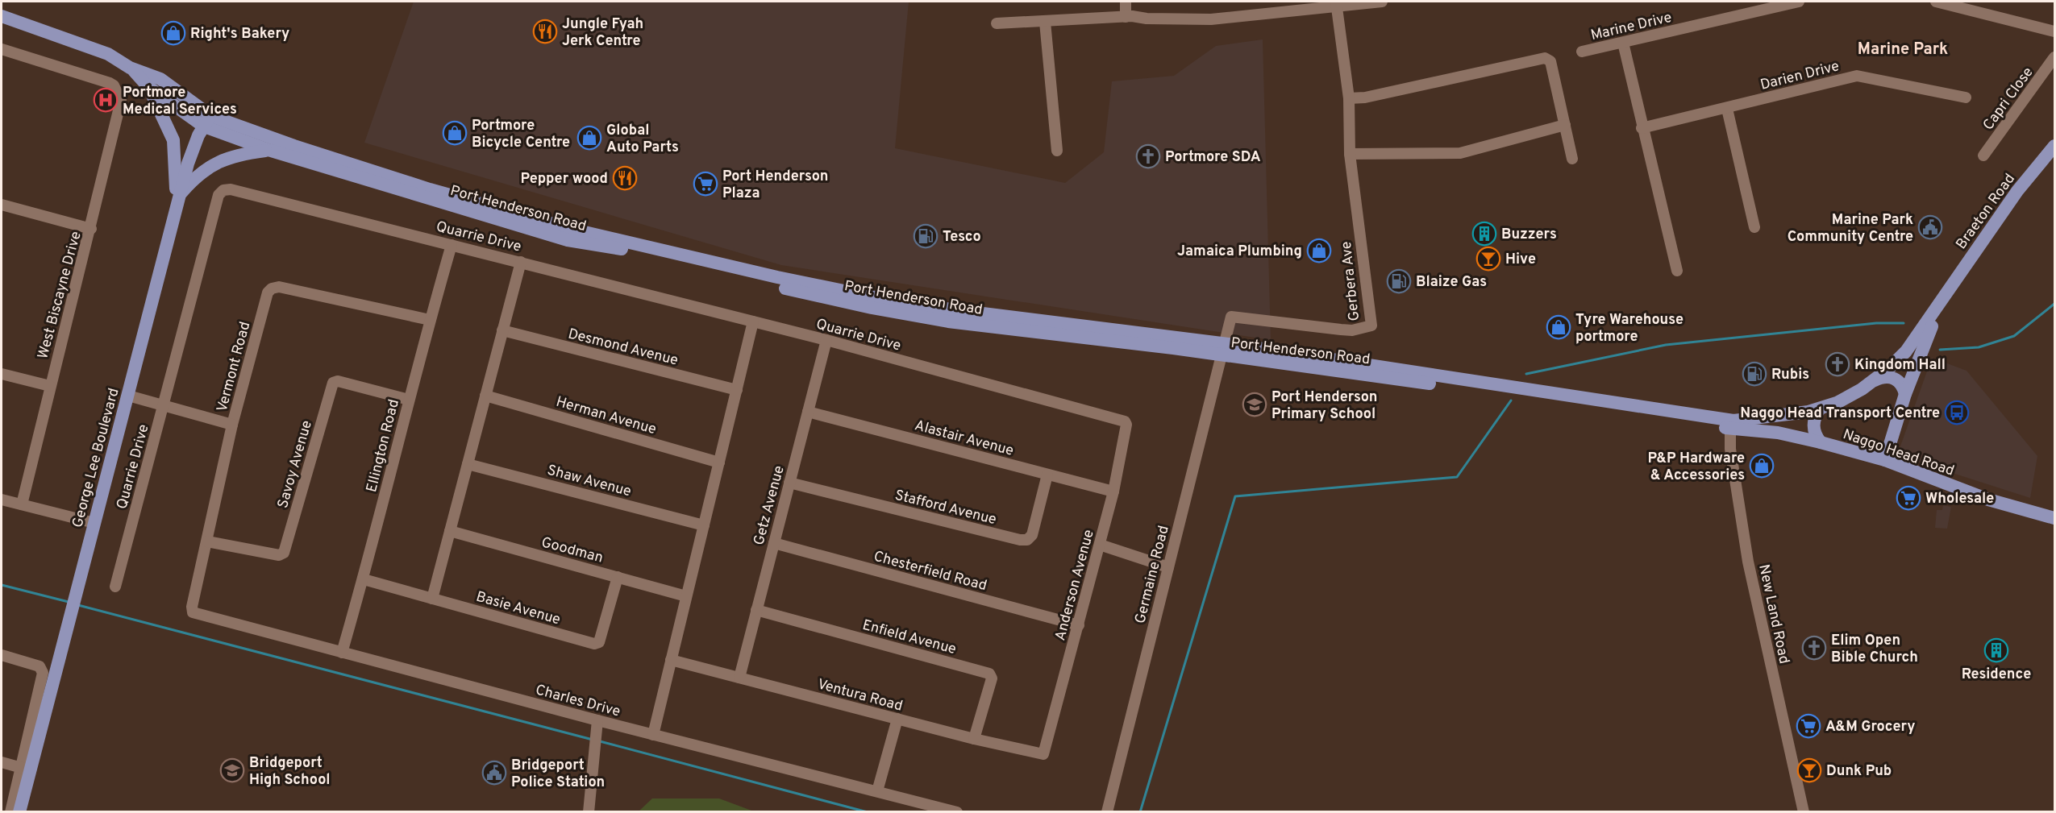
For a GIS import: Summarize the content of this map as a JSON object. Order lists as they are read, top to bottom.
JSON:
{
  "streets": {
    "main road": [
      "Port Henderson Road",
      "Braeton Road",
      "Naggo Head Road",
      "George Lee Boulevard"
    ],
    "street": [
      "Marine Drive",
      "Darien Drive",
      "Capri Close",
      "Quarrie Drive",
      "Gerbera Ave",
      "West Biscayne Drive",
      "Desmond Avenue",
      "Vermont Road",
      "Herman Avenue",
      "Alastair Avenue",
      "Ellington Road",
      "Savoy Avenue",
      "Shaw Avenue",
      "Getz Avenue",
      "Stafford Avenue",
      "Goodman",
      "Chesterfield Road",
      "Germaine Road",
      "Anderson Avenue",
      "Basie Avenue",
      "New Land Road",
      "Enfield Avenue",
      "Ventura Road",
      "Charles Drive"
    ]
  },
  "crossings": [
    ["Port Henderson Road", "Braeton Road"],
    ["Port Henderson Road", "Gerbera Ave"],
    ["Port Henderson Road", "Naggo Head Road"],
    ["Port Henderson Road", "George Lee Boulevard"],
    ["Port Henderson Road", "Germaine Road"],
    ["Port Henderson Road", "New Land Road"],
    ["Braeton Road", "Naggo Head Road"],
    ["Braeton Road", "New Land Road"],
    ["Quarrie Drive", "Ellington Road"],
    ["Quarrie Drive", "Getz Avenue"],
    ["Quarrie Drive", "Anderson Avenue"],
    ["Gerbera Ave", "Germaine Road"],
    ["Vermont Road", "Ellington Road"],
    ["Vermont Road", "Savoy Avenue"],
    ["Vermont Road", "Charles Drive"],
    ["Alastair Avenue", "Getz Avenue"],
    ["Alastair Avenue", "Stafford Avenue"],
    ["Alastair Avenue", "Anderson Avenue"],
    ["Ellington Road", "Savoy Avenue"],
    ["Ellington Road", "Basie Avenue"],
    ["Ellington Road", "Charles Drive"],
    ["Naggo Head Road", "New Land Road"],
    ["Getz Avenue", "Stafford Avenue"],
    ["Getz Avenue", "Chesterfield Road"],
    ["Getz Avenue", "Enfield Avenue"],
    ["Getz Avenue", "Ventura Road"],
    ["Goodman", "Basie Avenue"],
    ["Chesterfield Road", "Anderson Avenue"],
    ["Anderson Avenue", "Ventura Road"],
    ["Enfield Avenue", "Ventura Road"]
  ],
  "districts": ["Marine Park"],
  "places": {
    "restaurant": ["Jungle Fyah Jerk Centre", "Pepper wood"],
    "shop": [
      "Right's Bakery",
      "Portmore Bicycle Centre",
      "Global Auto Parts",
      "Jamaica Plumbing",
      "Tyre Warehouse portmore",
      "P&P Hardware & Accessories"
    ],
    "hospital": ["Portmore Medical Services"],
    "church": ["Portmore SDA", "Kingdom Hall", "Elim Open Bible Church"],
    "supermarket": ["Port Henderson Plaza", "Wholesale", "A&M Grocery"],
    "public building": ["Marine Park Community Centre", "Bridgeport Police Station"],
    "building": ["Buzzers", "Residence"],
    "fuel station": ["Tesco", "Blaize Gas", "Rubis"],
    "bar": ["Hive", "Dunk Pub"],
    "school or university": ["Port Henderson Primary School", "Bridgeport High School"],
    "bus stop": ["Naggo Head Transport Centre"]
  }
}
